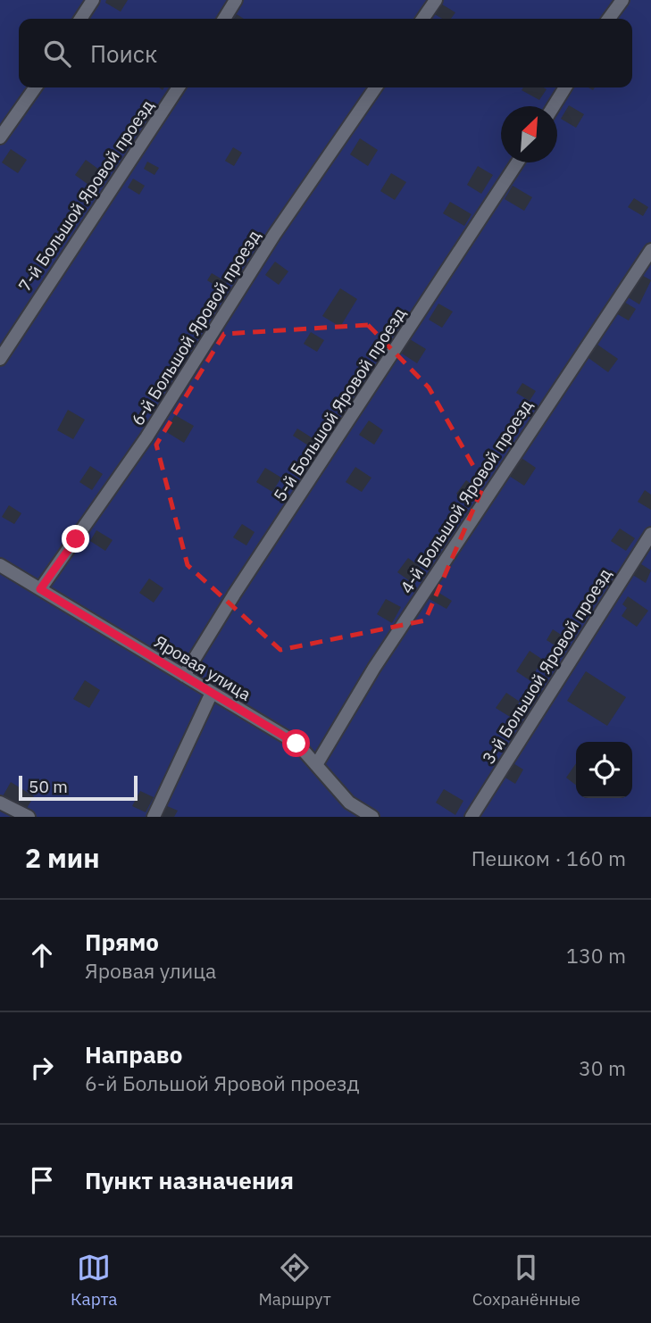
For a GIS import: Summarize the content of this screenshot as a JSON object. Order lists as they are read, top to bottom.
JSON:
{
  "streets": {
    "street": [
      "7-й Большой Яровой проезд",
      "6-й Большой Яровой проезд",
      "5-й Большой Яровой проезд",
      "4-й Большой Яровой проезд",
      "3-й Большой Яровой проезд",
      "Яровая улица"
    ]
  },
  "crossings": [
    ["6-й Большой Яровой проезд", "Яровая улица"],
    ["5-й Большой Яровой проезд", "Яровая улица"],
    ["4-й Большой Яровой проезд", "Яровая улица"]
  ],
  "scale_bar": "50 m",
  "north": "top right",
  "page": {
    "search": "Поиск",
    "scale": "50 m",
    "heading": ["2 мин", "Пешком · 160 m"],
    "list": [
      ["Прямо", "Яровая улица", "130 m"],
      ["Направо", "6-й Большой Яровой проезд", "30 m"],
      "Пункт назначения"
    ],
    "nav": ["Карта", "Маршрут", "Сохранённые"]
  }
}
